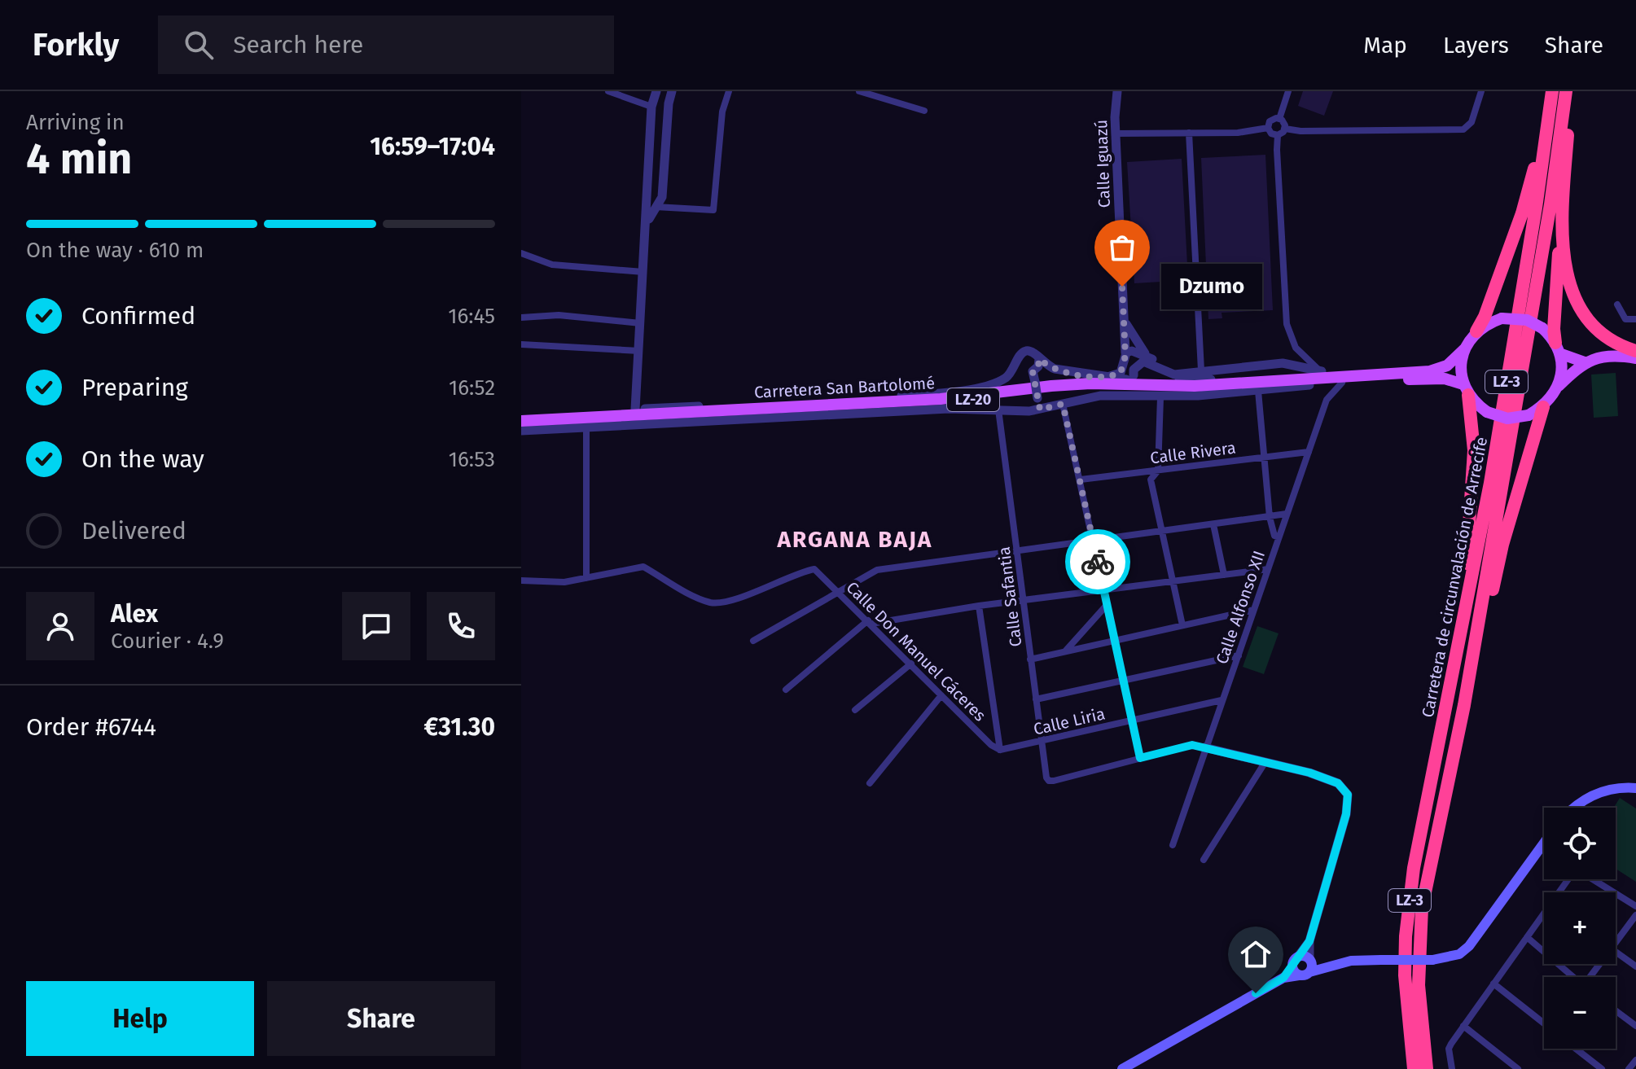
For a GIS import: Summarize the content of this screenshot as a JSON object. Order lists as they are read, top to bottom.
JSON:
{
  "streets": {
    "highway": ["LZ-3", "Carretera de circunvalación de Arrecife"],
    "main road": ["Carretera San Bartolomé", "LZ-20"],
    "street": [
      "Calle Iguazú",
      "Calle Rivera",
      "Calle Safantia",
      "Calle Alfonso XII",
      "Calle Don Manuel Cáceres",
      "Calle Liria"
    ]
  },
  "crossings": [
    ["Calle Iguazú", "Carretera San Bartolomé"],
    ["LZ-3", "Carretera San Bartolomé"],
    ["LZ-3", "LZ-20"],
    ["LZ-3", "Carretera de circunvalación de Arrecife"],
    ["Carretera San Bartolomé", "LZ-20"],
    ["Carretera San Bartolomé", "Calle Safantia"],
    ["Carretera San Bartolomé", "Calle Alfonso XII"],
    ["LZ-20", "Calle Alfonso XII"],
    ["Calle Rivera", "Calle Alfonso XII"],
    ["Calle Safantia", "Calle Liria"],
    ["Calle Alfonso XII", "Calle Liria"],
    ["Calle Don Manuel Cáceres", "Calle Liria"]
  ],
  "districts": ["ARGANA BAJA"],
  "places": ["Dzumo"],
  "page": {
    "header": "Forkly",
    "search": "Search here",
    "nav": ["Map", "Layers", "Share"],
    "heading": ["4 min", "Arriving in", "16:59–17:04"],
    "panel": [
      "Alex",
      "Courier · 4.9",
      "Order #6744",
      "€31.30"
    ],
    "bar": "On the way · 610 m",
    "bubble": "Dzumo",
    "list": [
      ["Confirmed", "16:45"],
      ["Preparing", "16:52"],
      ["On the way", "16:53"],
      "Delivered"
    ],
    "map_buttons": ["+", "−"],
    "buttons": ["Help", "Share"]
  }
}
